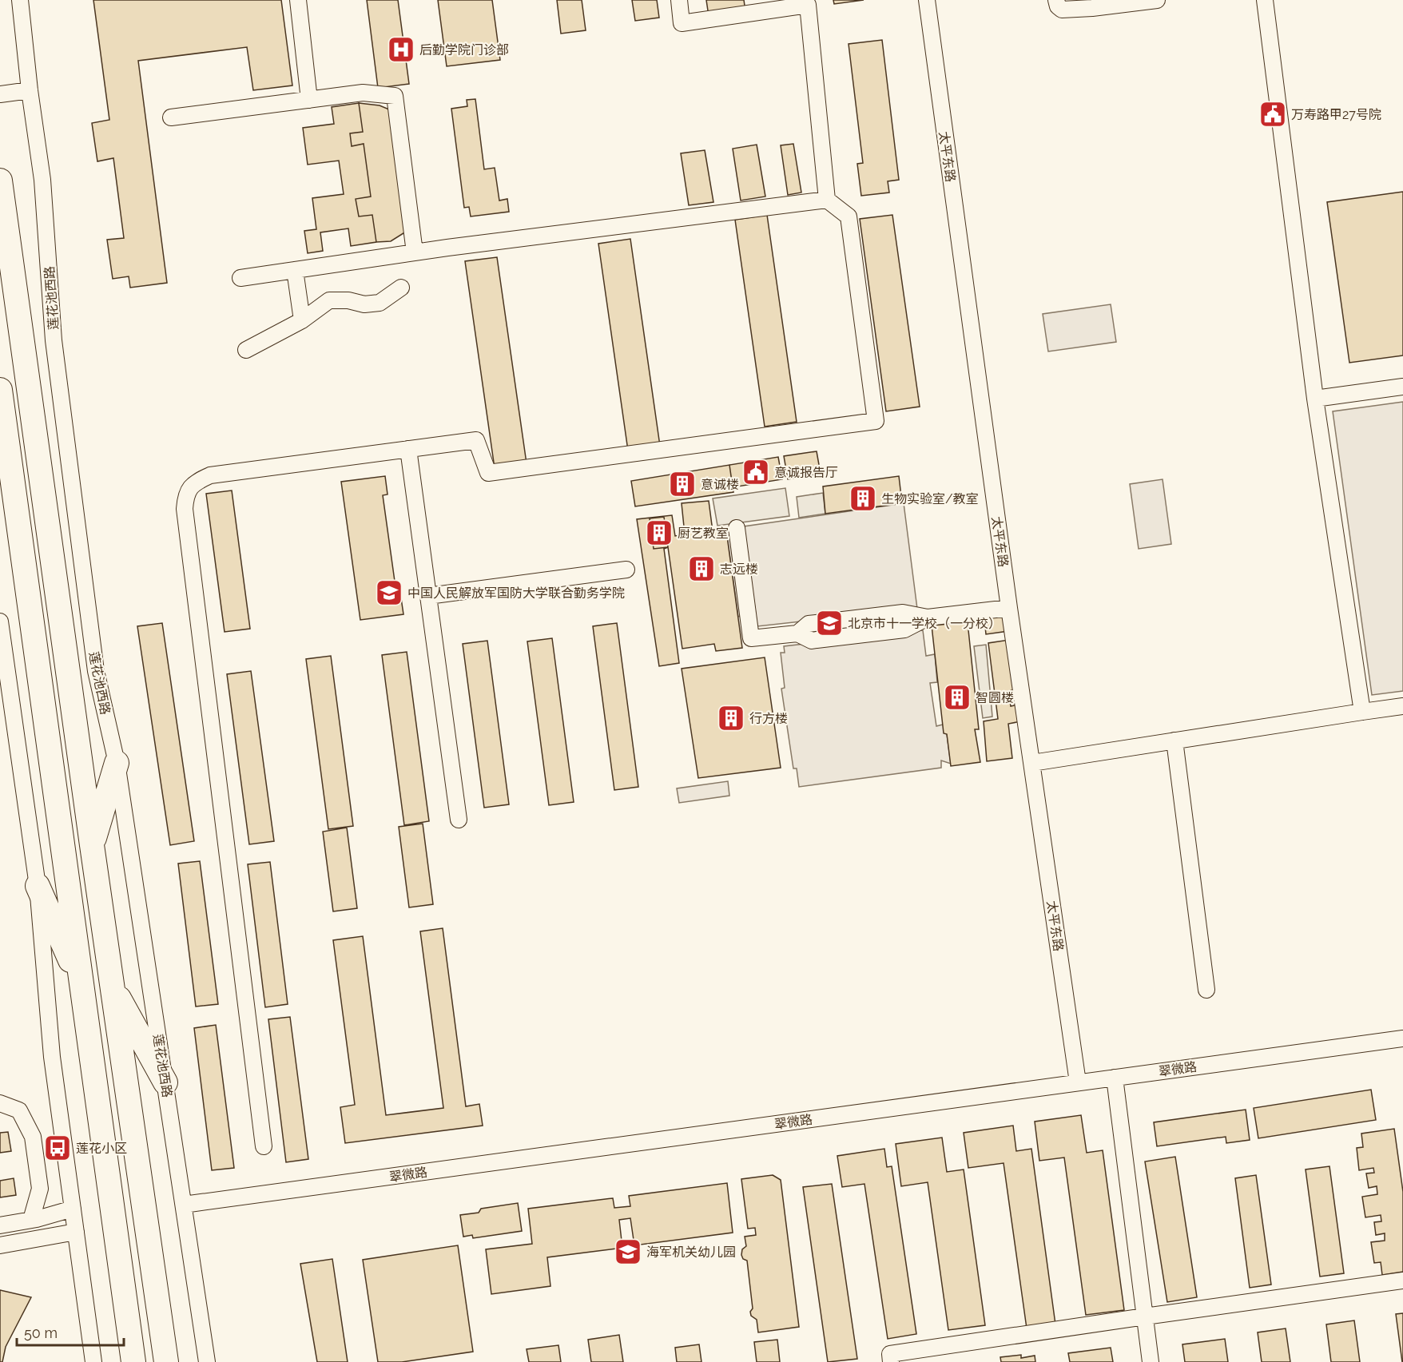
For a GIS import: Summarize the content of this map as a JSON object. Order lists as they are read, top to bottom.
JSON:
{
  "streets": {
    "street": ["太平东路", "莲花池西路", "翠微路"]
  },
  "crossings": [
    ["太平东路", "翠微路"],
    ["莲花池西路", "翠微路"]
  ],
  "places": {
    "hospital": ["后勤学院门诊部"],
    "public building": ["万寿路甲27号院", "意诚报告厅"],
    "building": [
      "意诚楼",
      "生物实验室/教室",
      "厨艺教室",
      "志远楼",
      "智圆楼",
      "行方楼"
    ],
    "school or university": ["中国人民解放军国防大学联合勤务学院", "北京市十一学校（一分校）", "海军机关幼儿园"],
    "bus stop": ["莲花小区"]
  },
  "scale_bar": "50 m"
}
